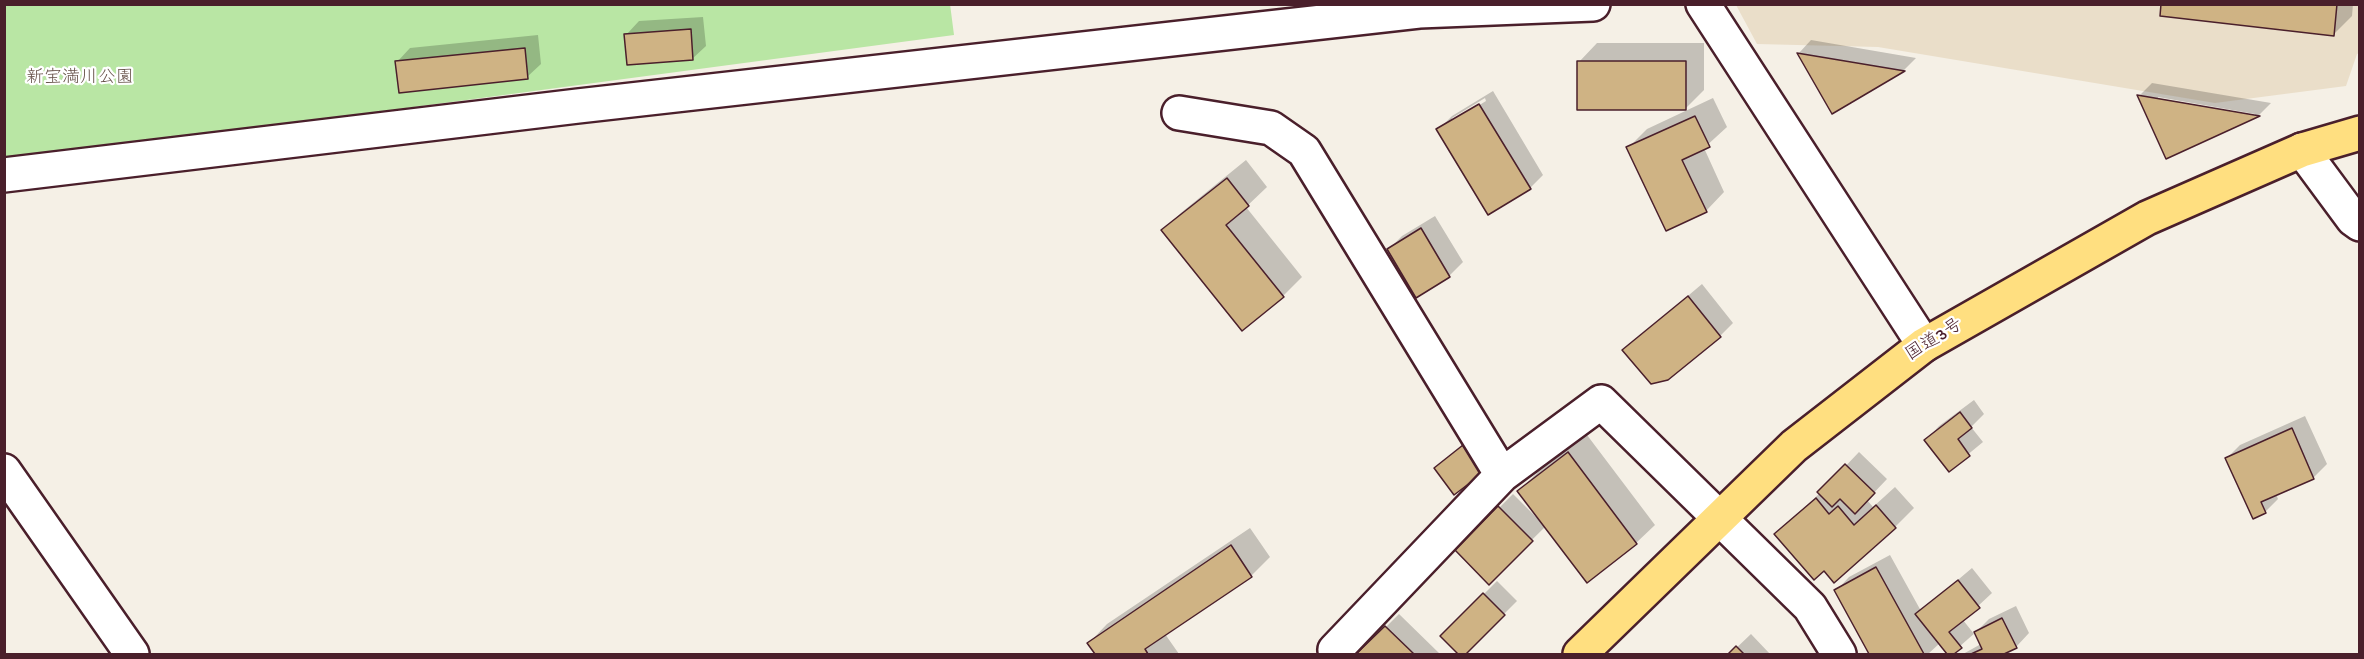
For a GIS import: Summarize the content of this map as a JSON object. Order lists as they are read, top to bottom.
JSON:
{
  "streets": {
    "highway": ["国道3号"]
  },
  "parks": ["新宝満川公園"]
}
